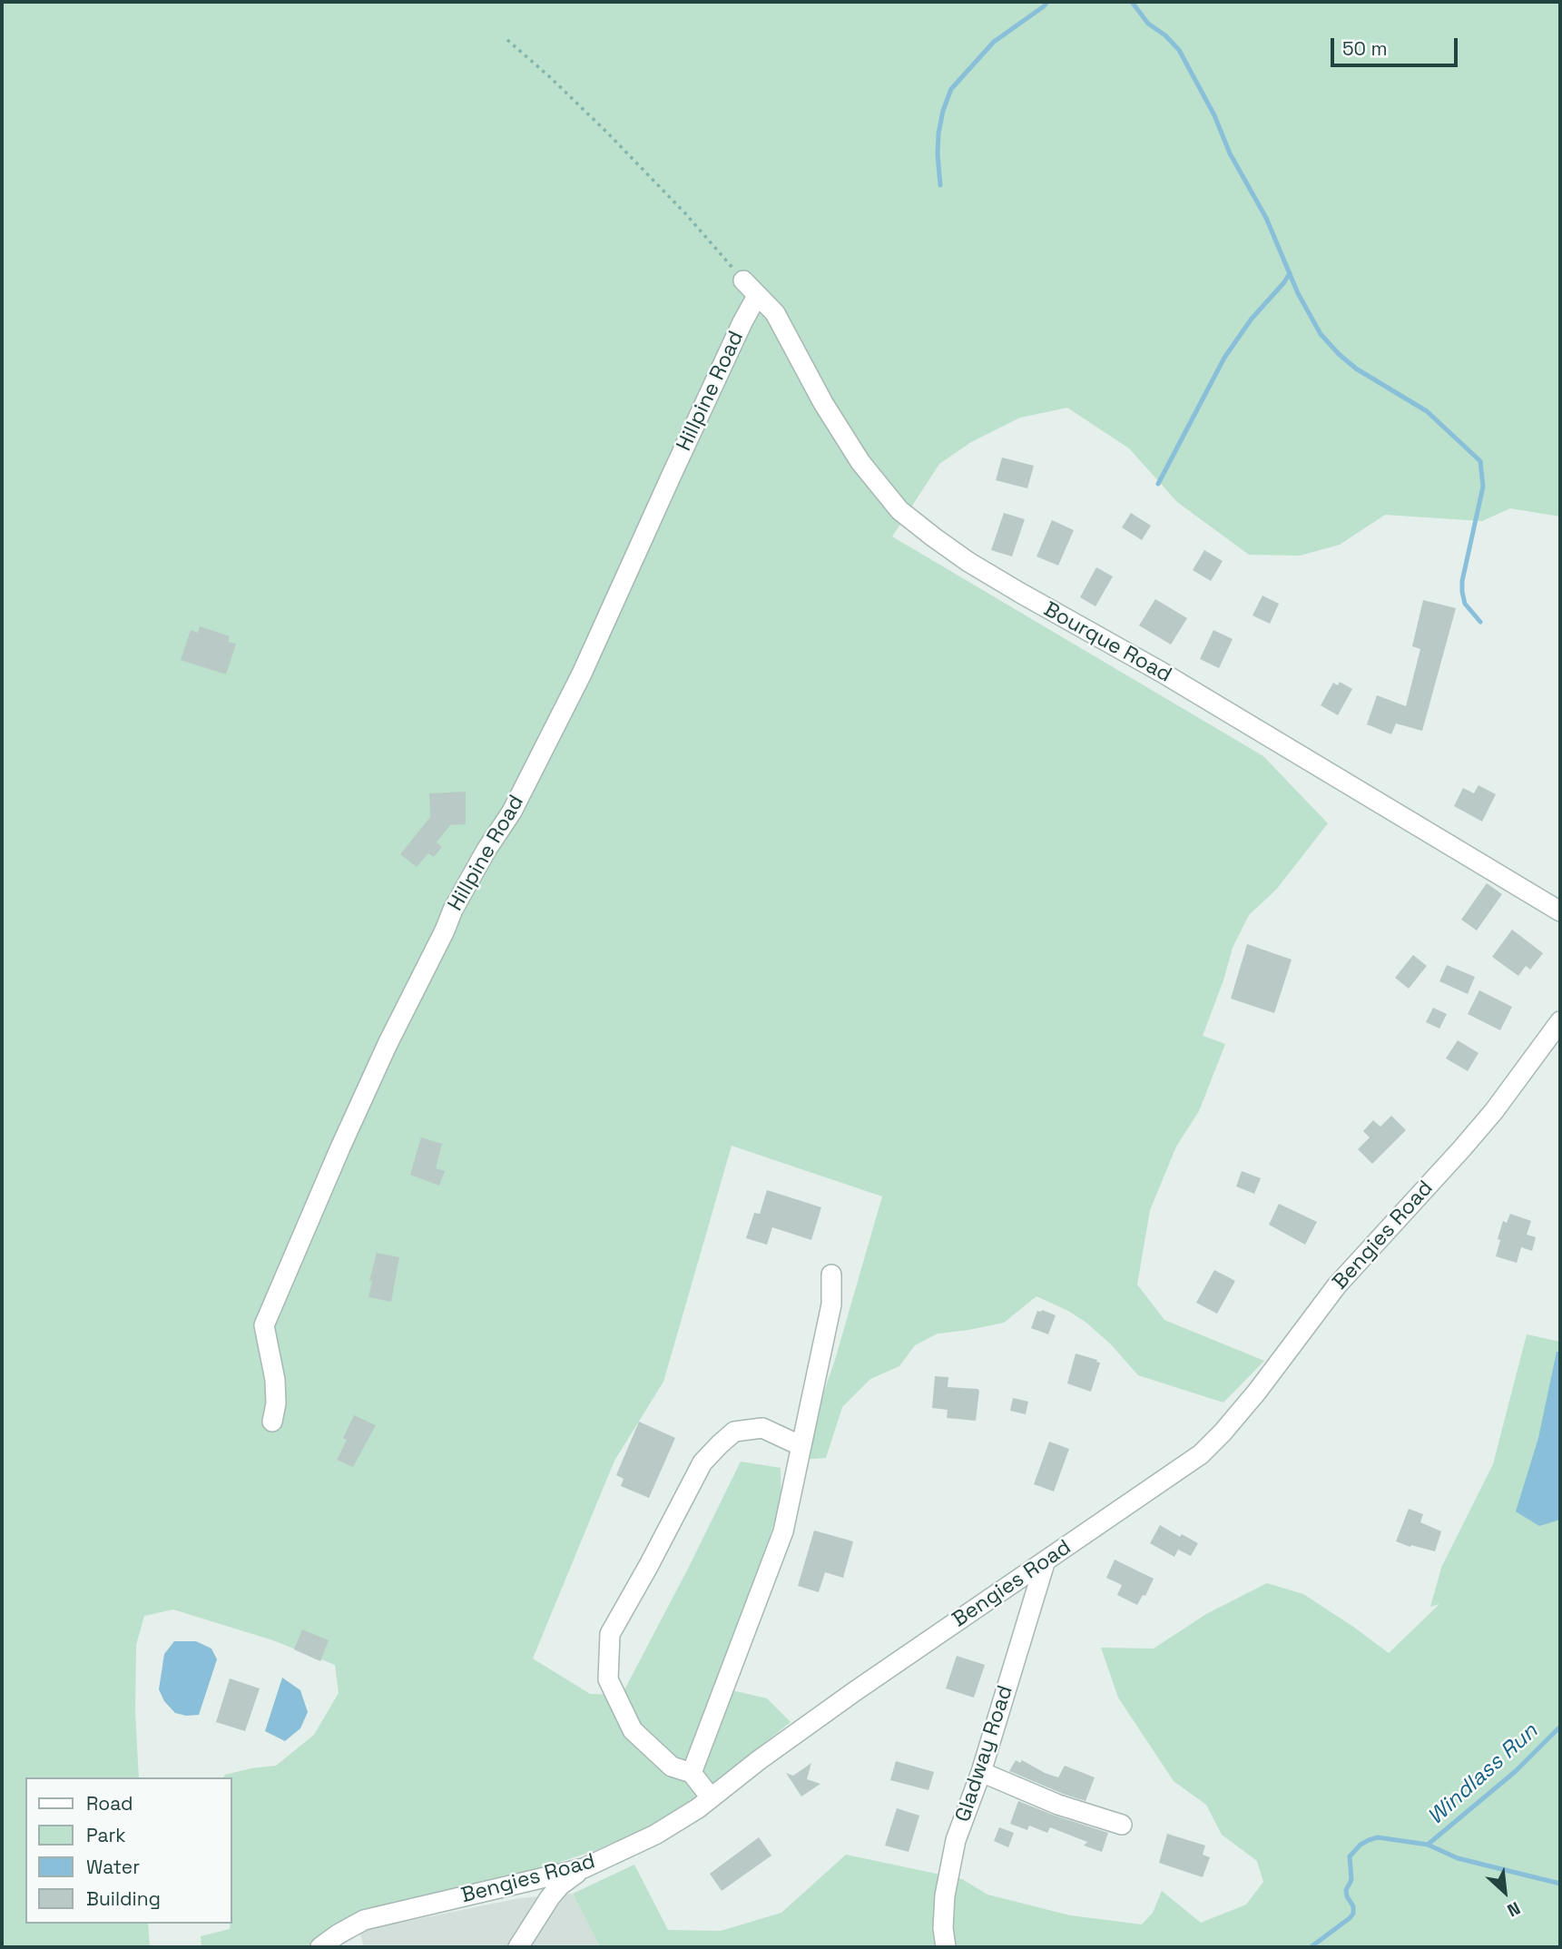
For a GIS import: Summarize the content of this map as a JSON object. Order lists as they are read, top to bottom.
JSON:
{
  "streets": {
    "street": [
      "Hillpine Road",
      "Bourque Road",
      "Bengies Road",
      "Gladway Road"
    ]
  },
  "crossings": [
    ["Hillpine Road", "Bourque Road"],
    ["Bengies Road", "Gladway Road"]
  ],
  "water": ["Windlass Run"],
  "legend": [
    "Road",
    "Park",
    "Water",
    "Building"
  ],
  "scale_bar": "50 m",
  "north": "bottom right"
}
